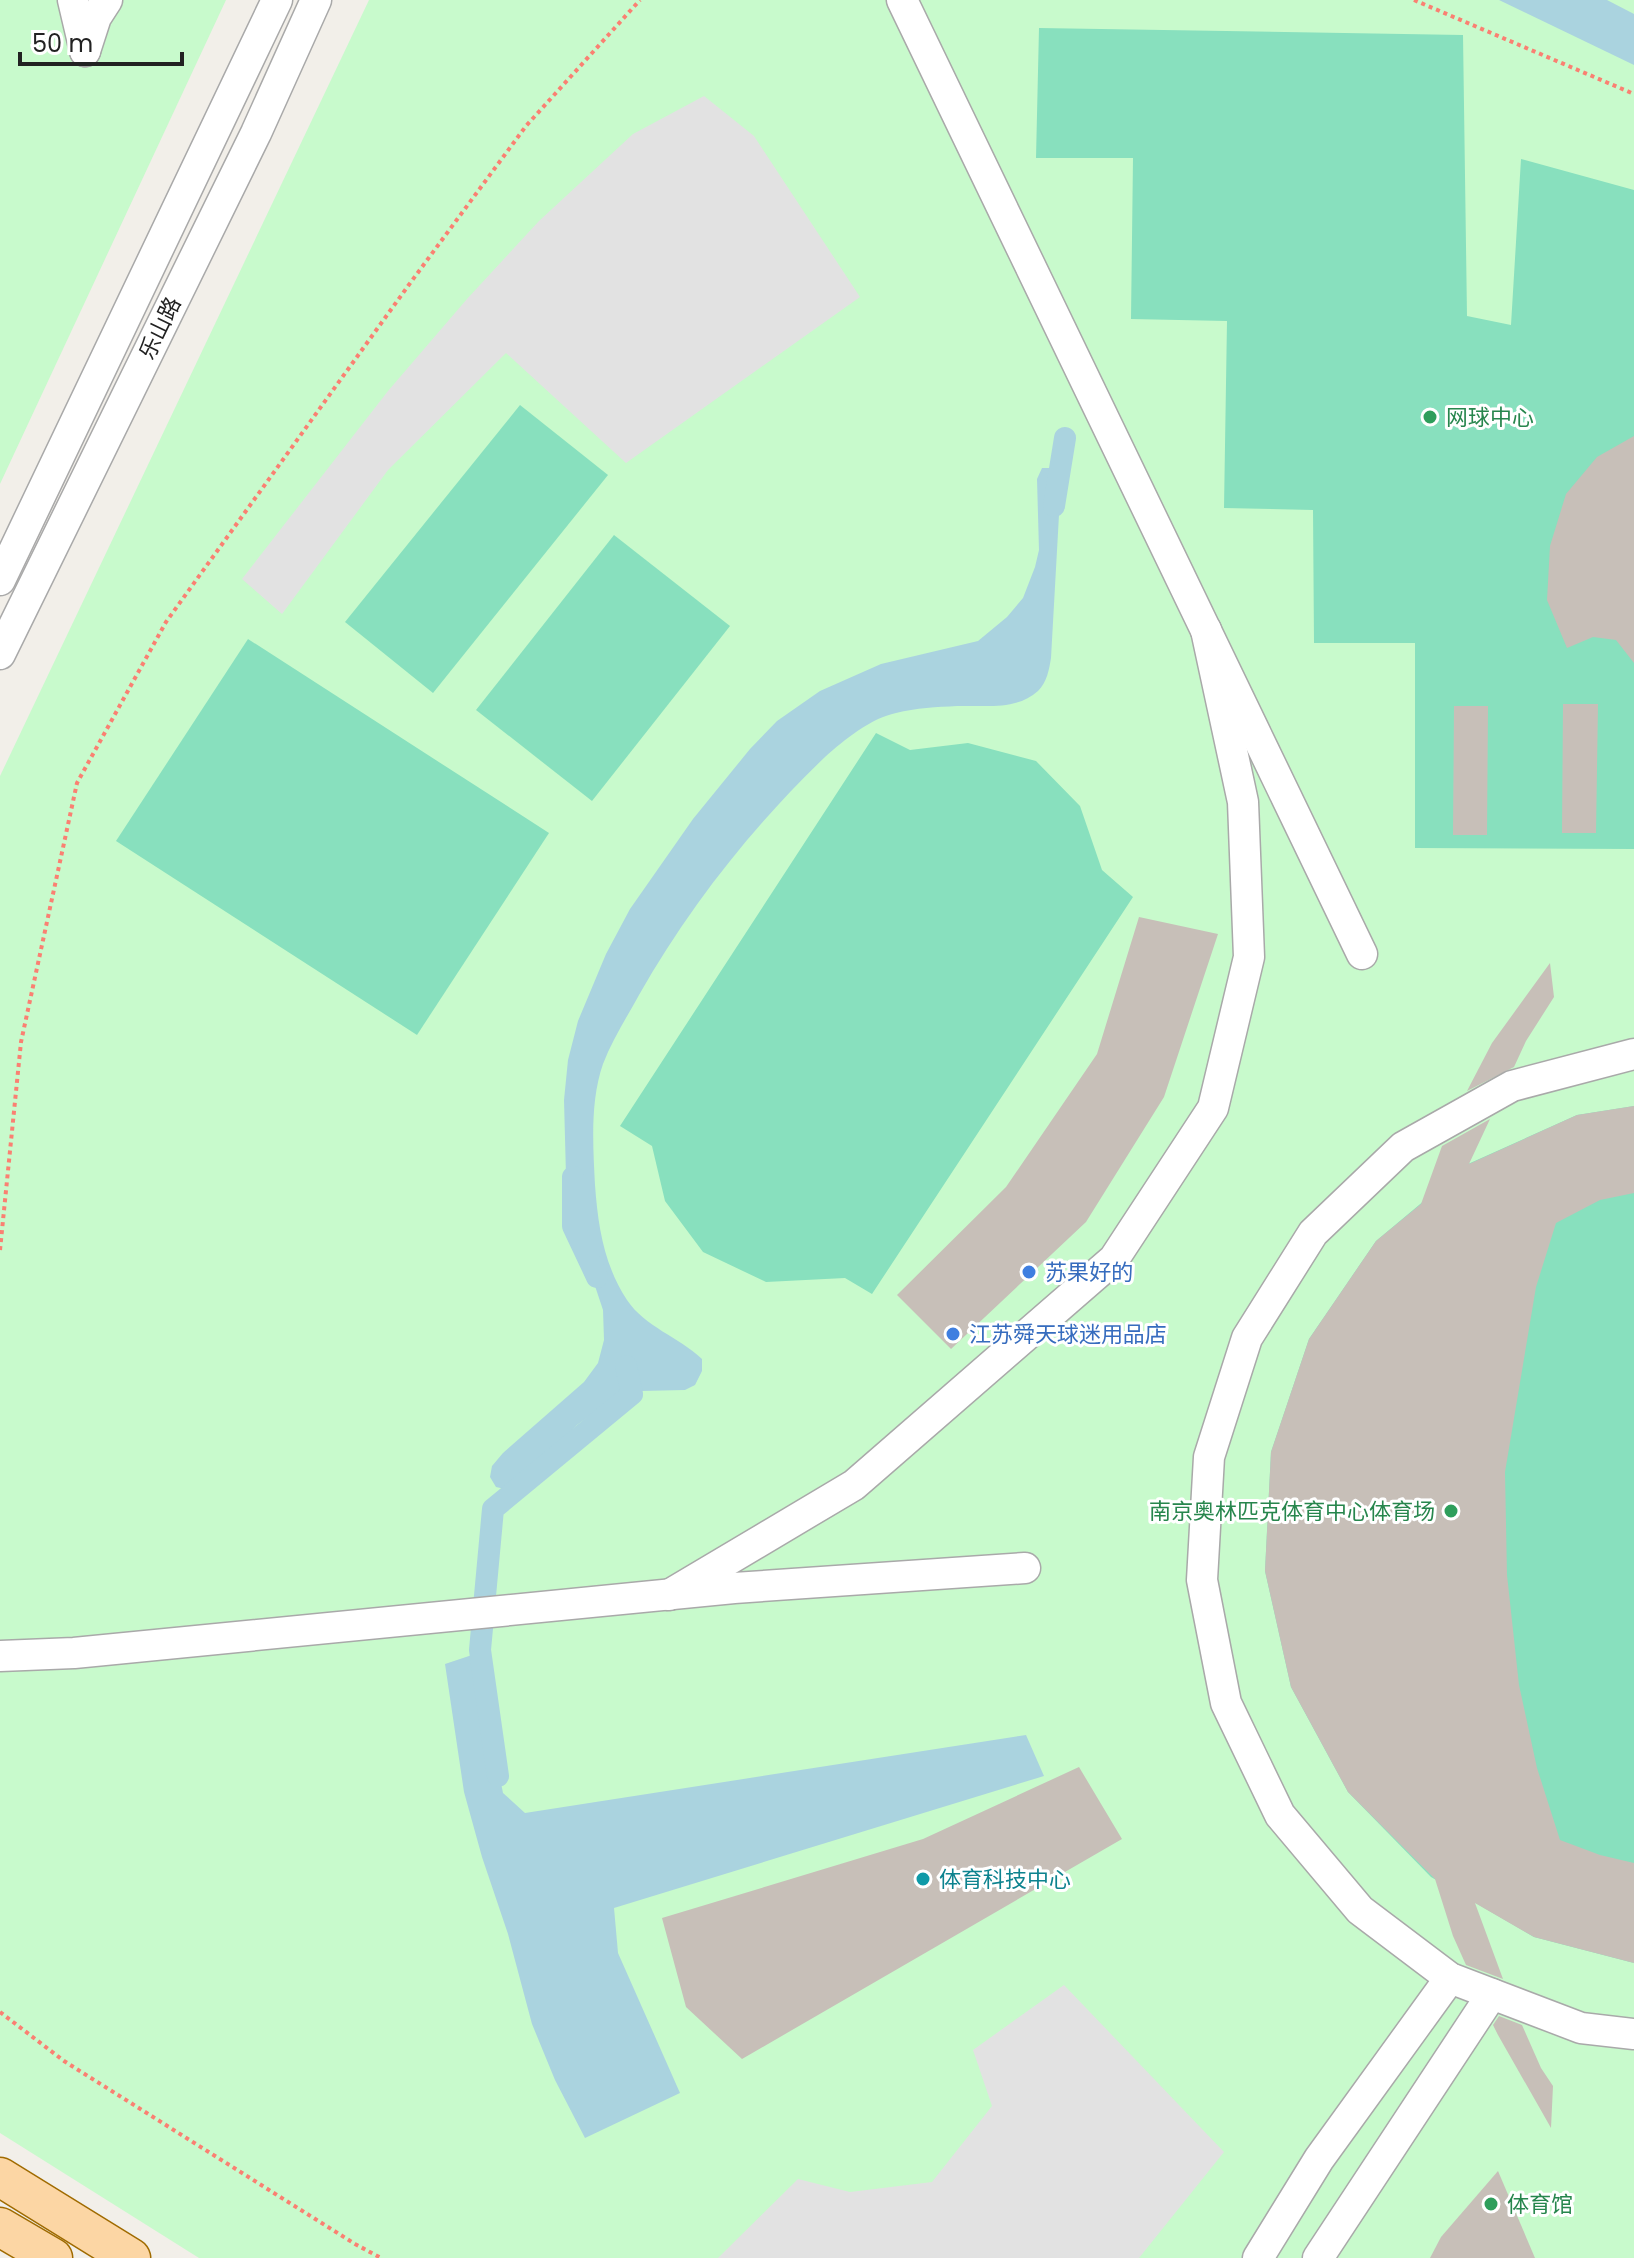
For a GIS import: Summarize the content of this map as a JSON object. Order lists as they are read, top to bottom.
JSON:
{
  "streets": {
    "street": ["乐山路"]
  },
  "places": [
    "网球中心",
    "苏果好的",
    "江苏舜天球迷用品店",
    "南京奥林匹克体育中心体育场",
    "体育科技中心",
    "体育馆"
  ],
  "scale_bar": "50 m"
}
